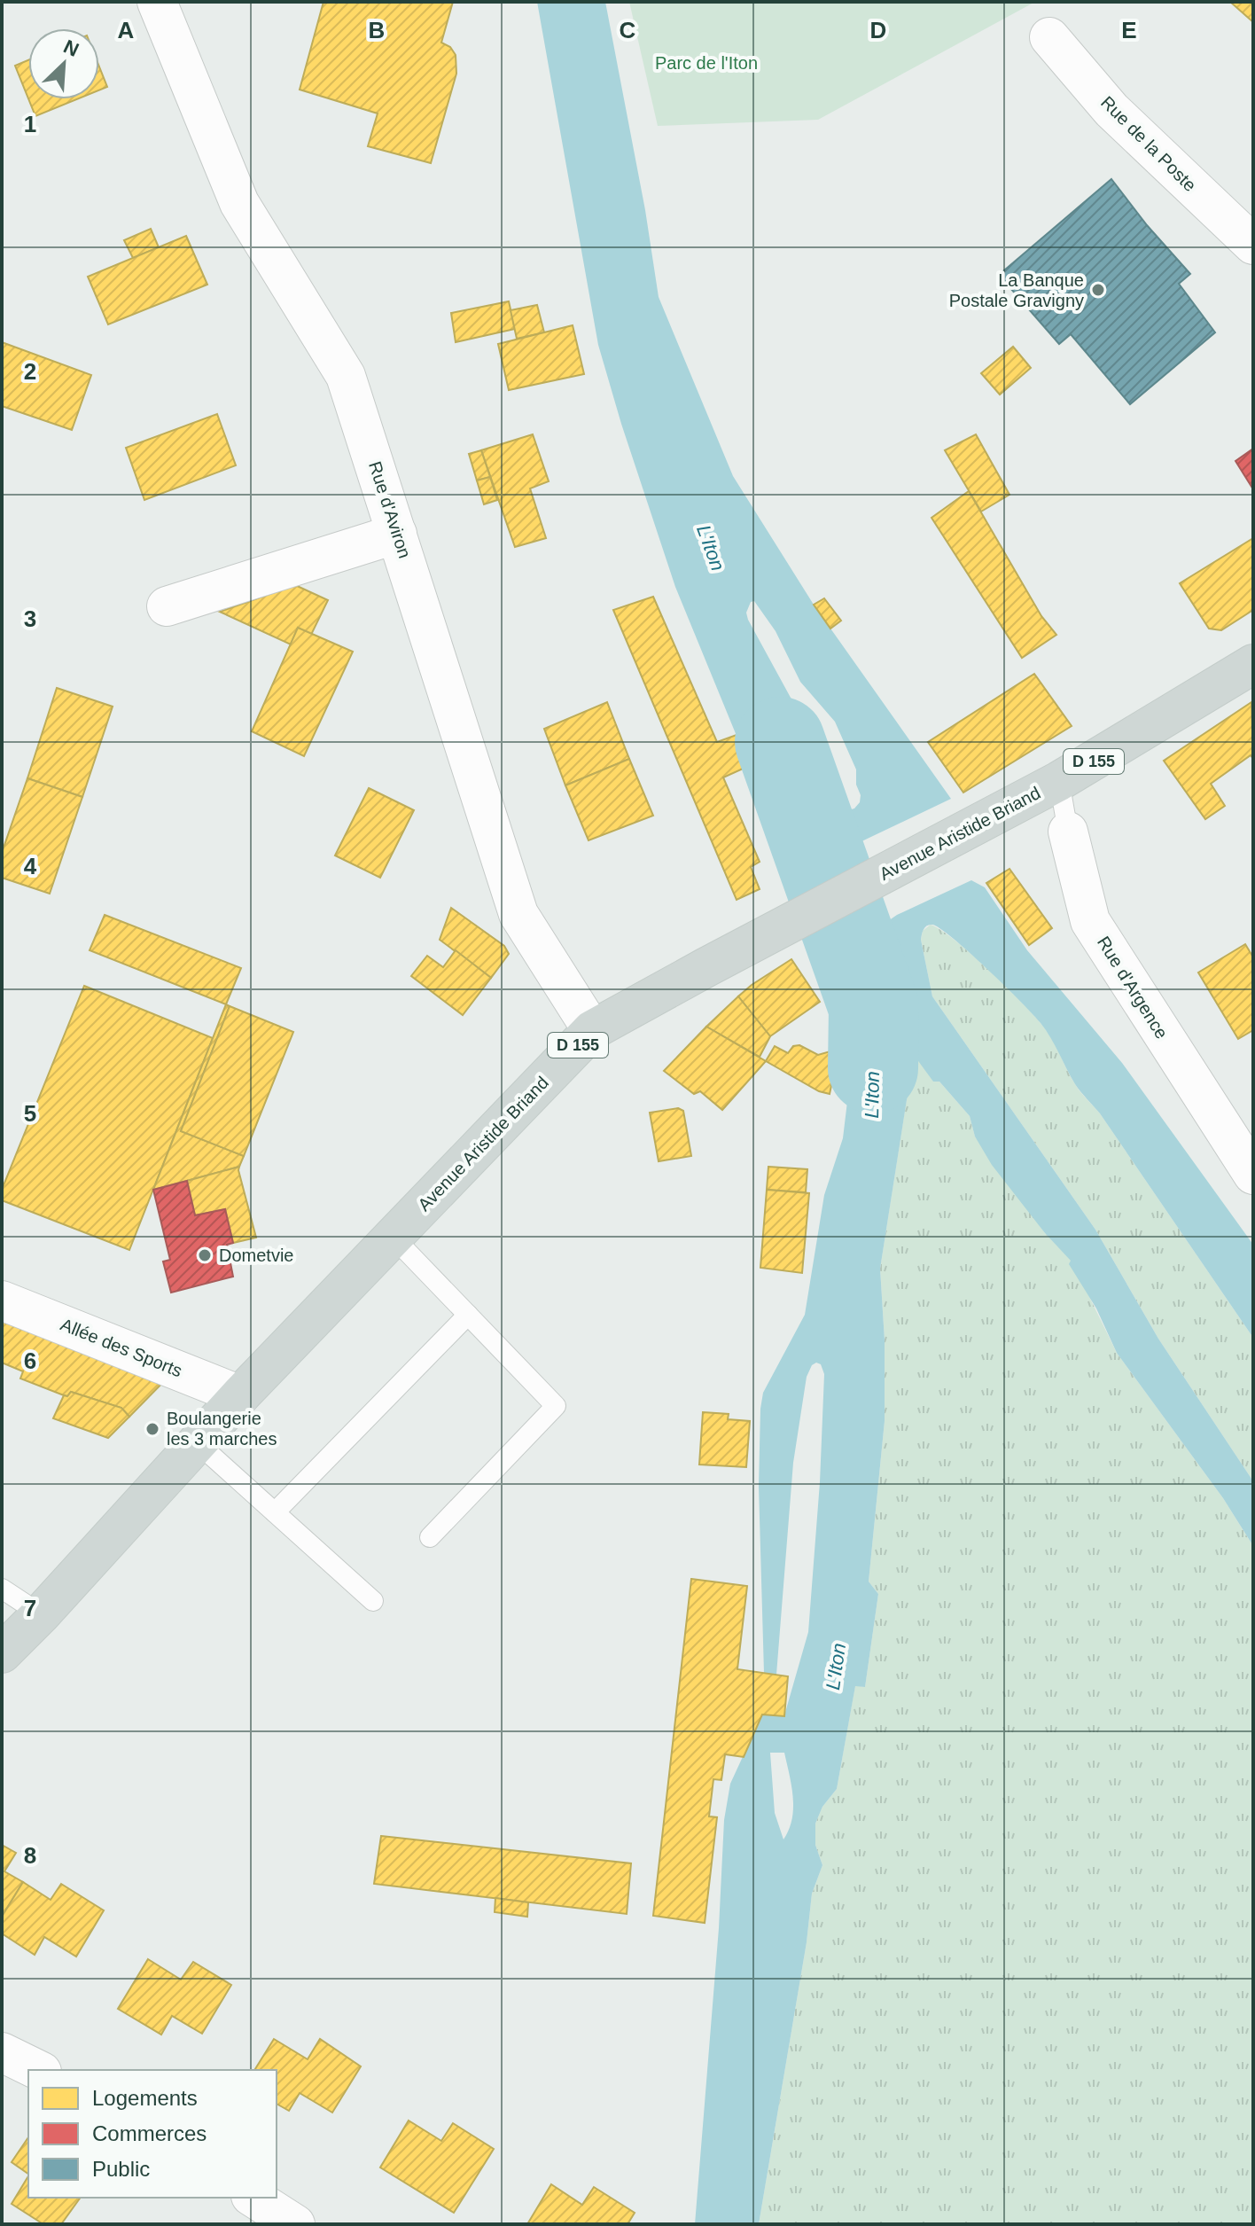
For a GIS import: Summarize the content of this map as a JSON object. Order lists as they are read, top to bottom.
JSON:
{
  "streets": {
    "main road": ["D 155", "Avenue Aristide Briand"],
    "street": [
      "Rue de la Poste",
      "Rue d'Aviron",
      "Rue d'Argence",
      "Allée des Sports"
    ]
  },
  "crossings": [
    ["Rue d'Aviron", "Avenue Aristide Briand"],
    ["Avenue Aristide Briand", "Rue d'Argence"],
    ["Avenue Aristide Briand", "Allée des Sports"]
  ],
  "water": ["L'Iton"],
  "parks": ["Parc de l'Iton"],
  "places": ["La Banque Postale Gravigny", "Dometvie", "Boulangerie les 3 marches"],
  "legend": ["Logements", "Commerces", "Public"],
  "north": "top right",
  "grid": {
    "columns": [
      "A",
      "B",
      "C",
      "D",
      "E"
    ],
    "rows": [
      "1",
      "2",
      "3",
      "4",
      "5",
      "6",
      "7",
      "8"
    ]
  }
}
